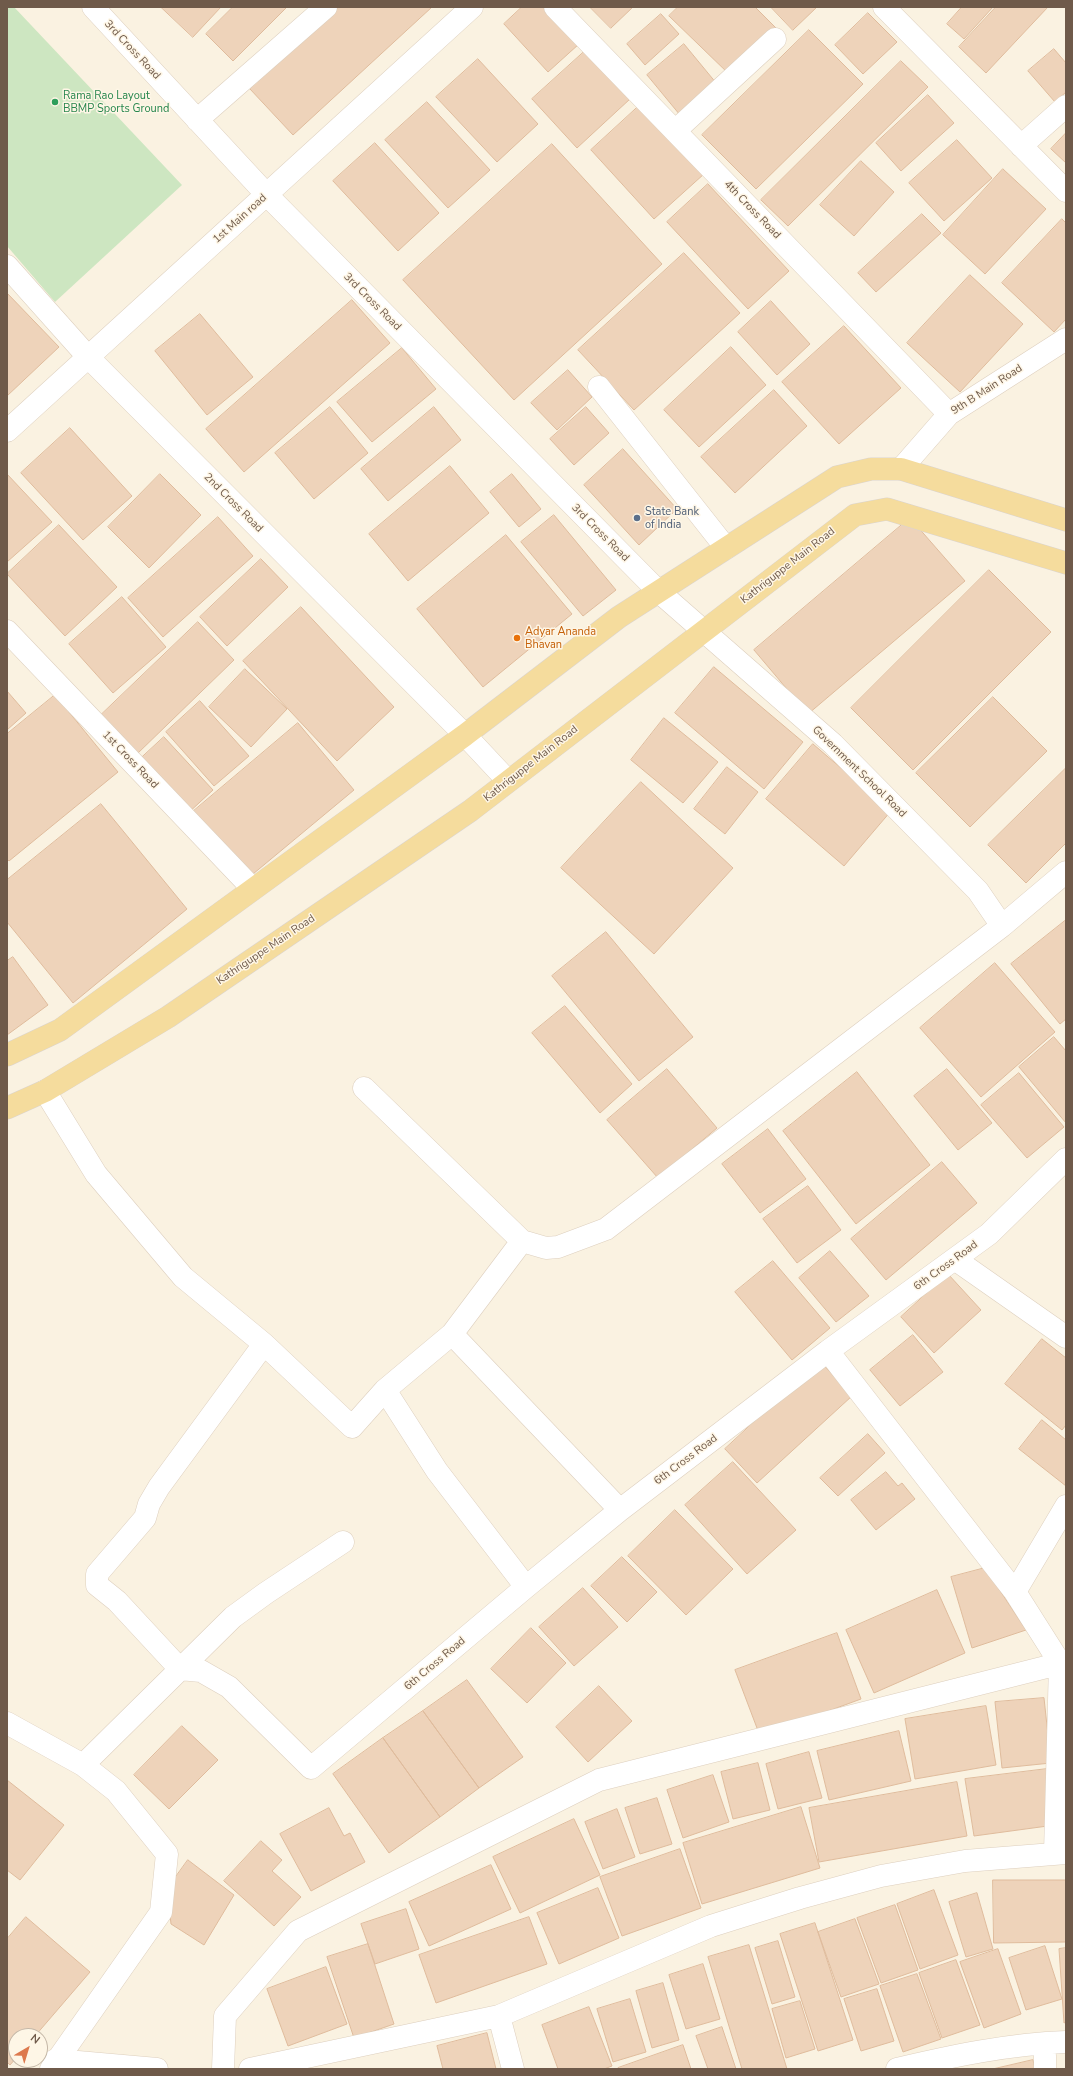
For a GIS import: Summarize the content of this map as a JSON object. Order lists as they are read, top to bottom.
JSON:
{
  "streets": {
    "main road": ["Kathriguppe Main Road"],
    "street": [
      "3rd Cross Road",
      "4th Cross Road",
      "1st Main road",
      "9th B Main Road",
      "2nd Cross Road",
      "1st Cross Road",
      "Government School Road",
      "6th Cross Road"
    ]
  },
  "crossings": [
    ["3rd Cross Road", "1st Main road"],
    ["3rd Cross Road", "Kathriguppe Main Road"],
    ["3rd Cross Road", "Government School Road"],
    ["4th Cross Road", "9th B Main Road"],
    ["1st Main road", "2nd Cross Road"],
    ["2nd Cross Road", "Kathriguppe Main Road"],
    ["Kathriguppe Main Road", "Government School Road"]
  ],
  "places": ["Rama Rao Layout BBMP Sports Ground", "State Bank of India", "Adyar Ananda Bhavan"],
  "north": "top right"
}
